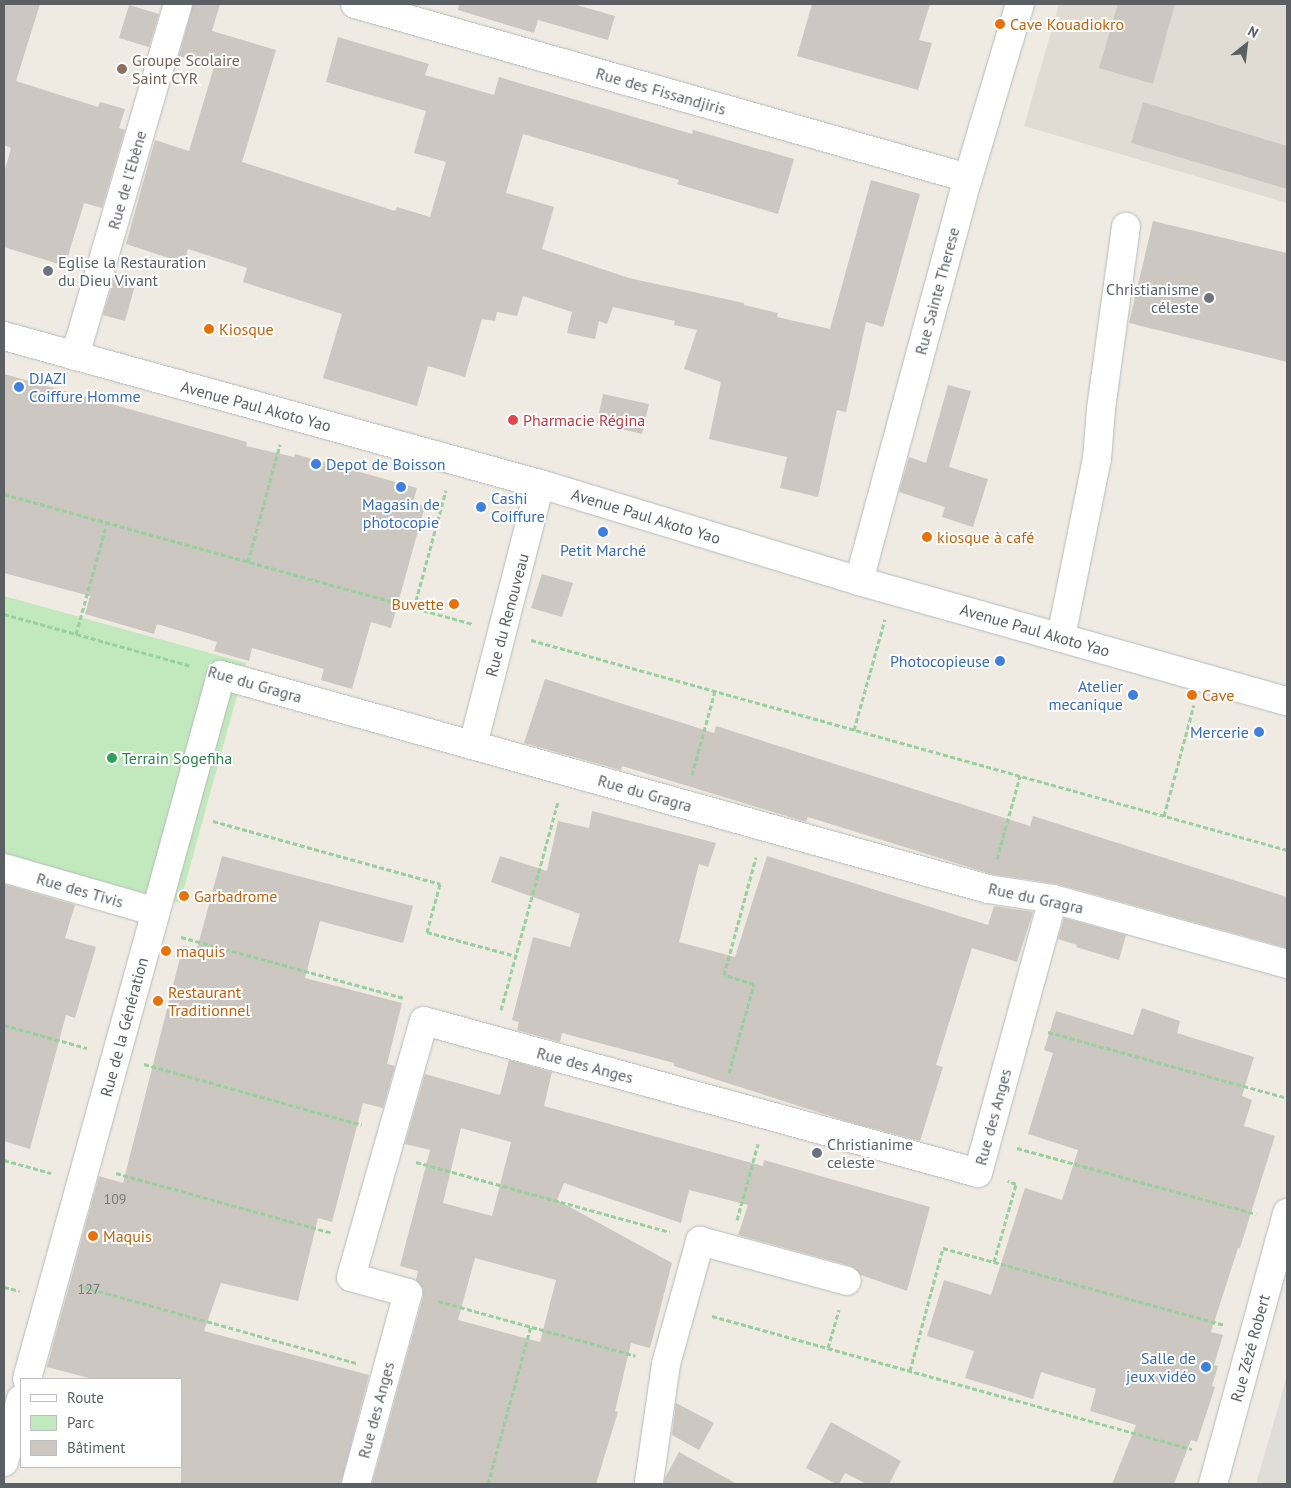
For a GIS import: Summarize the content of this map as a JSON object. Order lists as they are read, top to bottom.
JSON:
{
  "streets": {
    "street": [
      "Rue des Fissandjiris",
      "Rue de l'Ebène",
      "Rue Sainte Therese",
      "Avenue Paul Akoto Yao",
      "Rue du Renouveau",
      "Rue du Gragra",
      "Rue des Tivis",
      "Rue de la Génération",
      "Rue des Anges",
      "Rue Zézé Robert"
    ]
  },
  "crossings": [
    ["Rue des Fissandjiris", "Rue Sainte Therese"],
    ["Rue de l'Ebène", "Avenue Paul Akoto Yao"],
    ["Rue Sainte Therese", "Avenue Paul Akoto Yao"],
    ["Avenue Paul Akoto Yao", "Rue du Renouveau"],
    ["Rue du Renouveau", "Rue du Gragra"],
    ["Rue du Gragra", "Rue de la Génération"],
    ["Rue du Gragra", "Rue des Anges"],
    ["Rue des Tivis", "Rue de la Génération"]
  ],
  "places": [
    "Cave Kouadiokro",
    "Groupe Scolaire Saint CYR",
    "Eglise la Restauration du Dieu Vivant",
    "Christianisme céleste",
    "Kiosque",
    "DJAZI Coiffure Homme",
    "Pharmacie Régina",
    "Depot de Boisson",
    "Magasin de photocopie",
    "Cashi Coiffure",
    "Petit Marché",
    "kiosque à café",
    "Buvette",
    "Photocopieuse",
    "Atelier mecanique",
    "Cave",
    "Mercerie",
    "Terrain Sogefiha",
    "Garbadrome",
    "maquis",
    "Restaurant Traditionnel",
    "Christianime celeste",
    "Maquis",
    "Salle de jeux vidéo"
  ],
  "house_numbers": ["109", "127"],
  "legend": ["Route", "Parc", "Bâtiment"],
  "north": "top right"
}
